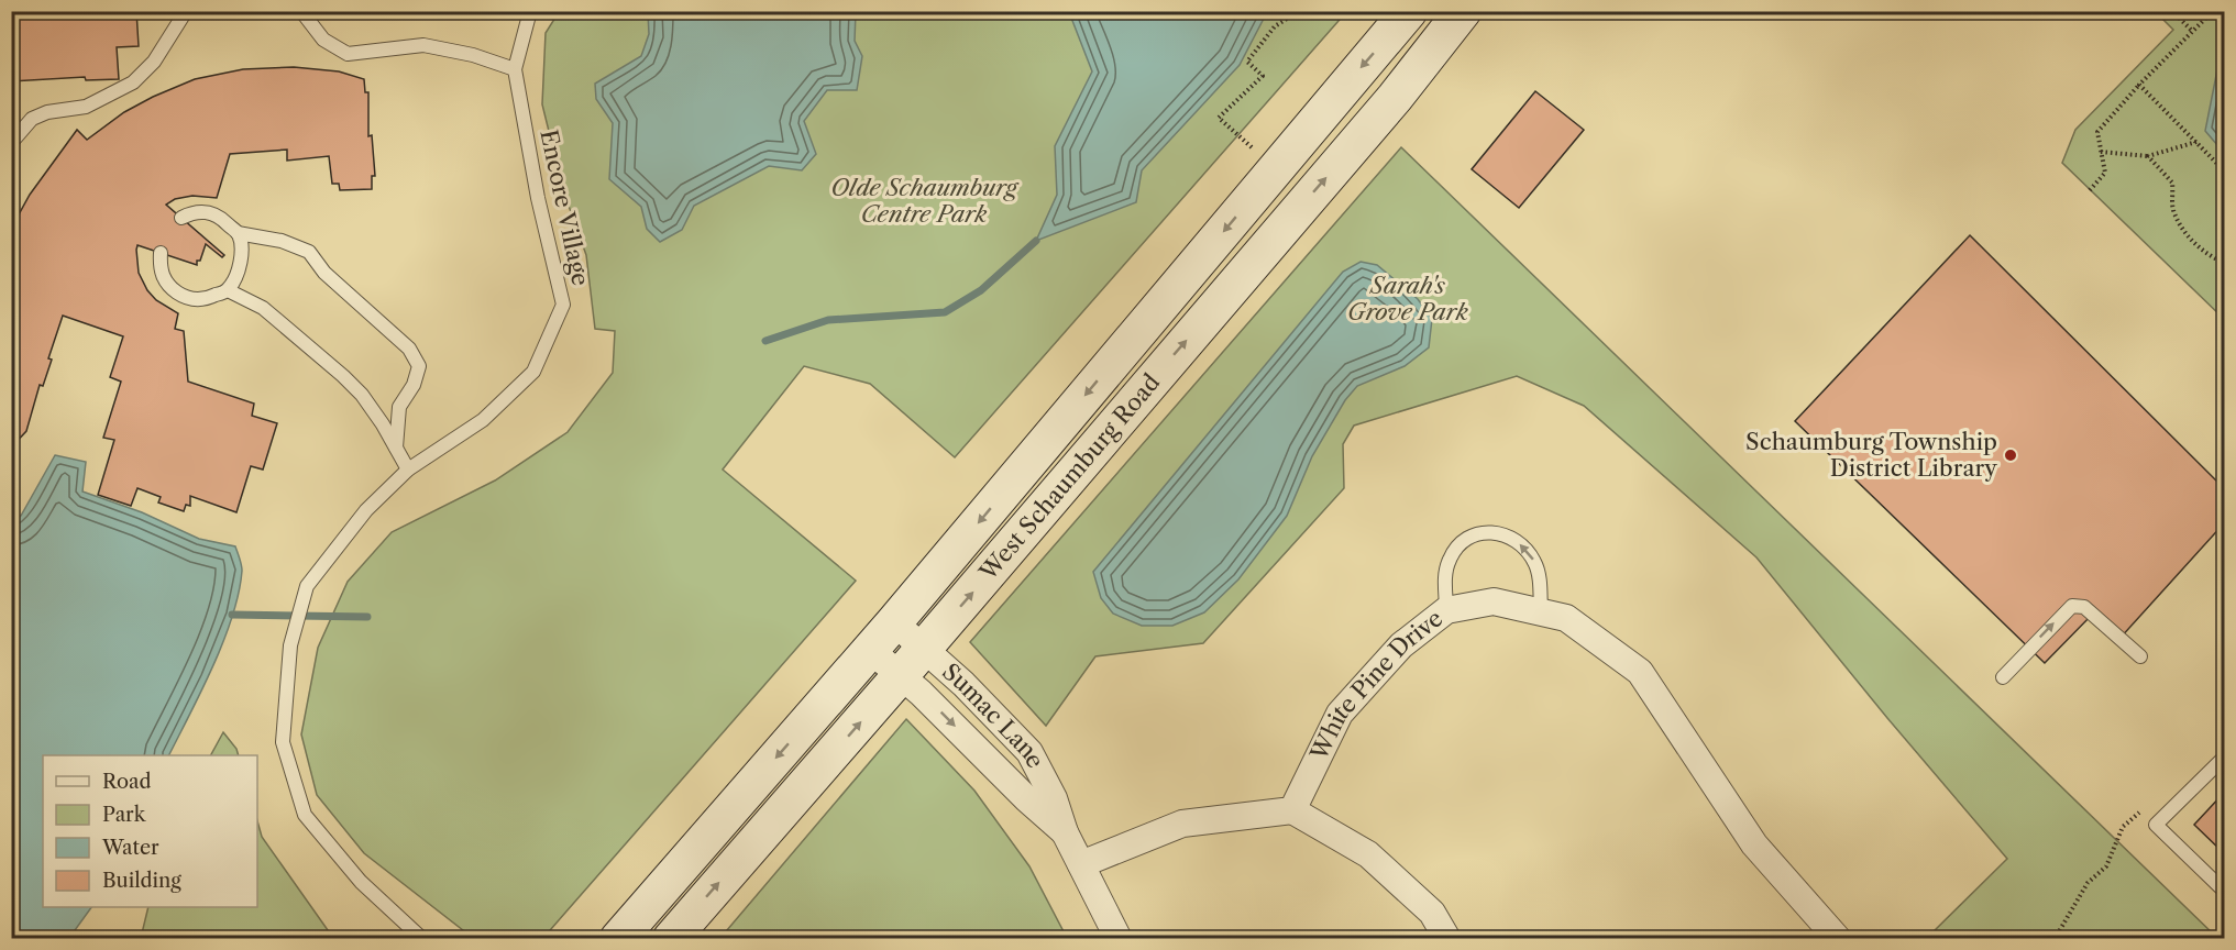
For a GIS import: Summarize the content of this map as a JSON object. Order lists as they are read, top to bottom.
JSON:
{
  "streets": {
    "main road": ["West Schaumburg Road"],
    "street": ["White Pine Drive", "Sumac Lane"],
    "lane": ["Encore Village"]
  },
  "crossings": [
    ["West Schaumburg Road", "Sumac Lane"]
  ],
  "parks": ["Olde Schaumburg Centre Park", "Sarah's Grove Park"],
  "places": ["Schaumburg Township District Library"],
  "legend": [
    "Road",
    "Park",
    "Water",
    "Building"
  ]
}
